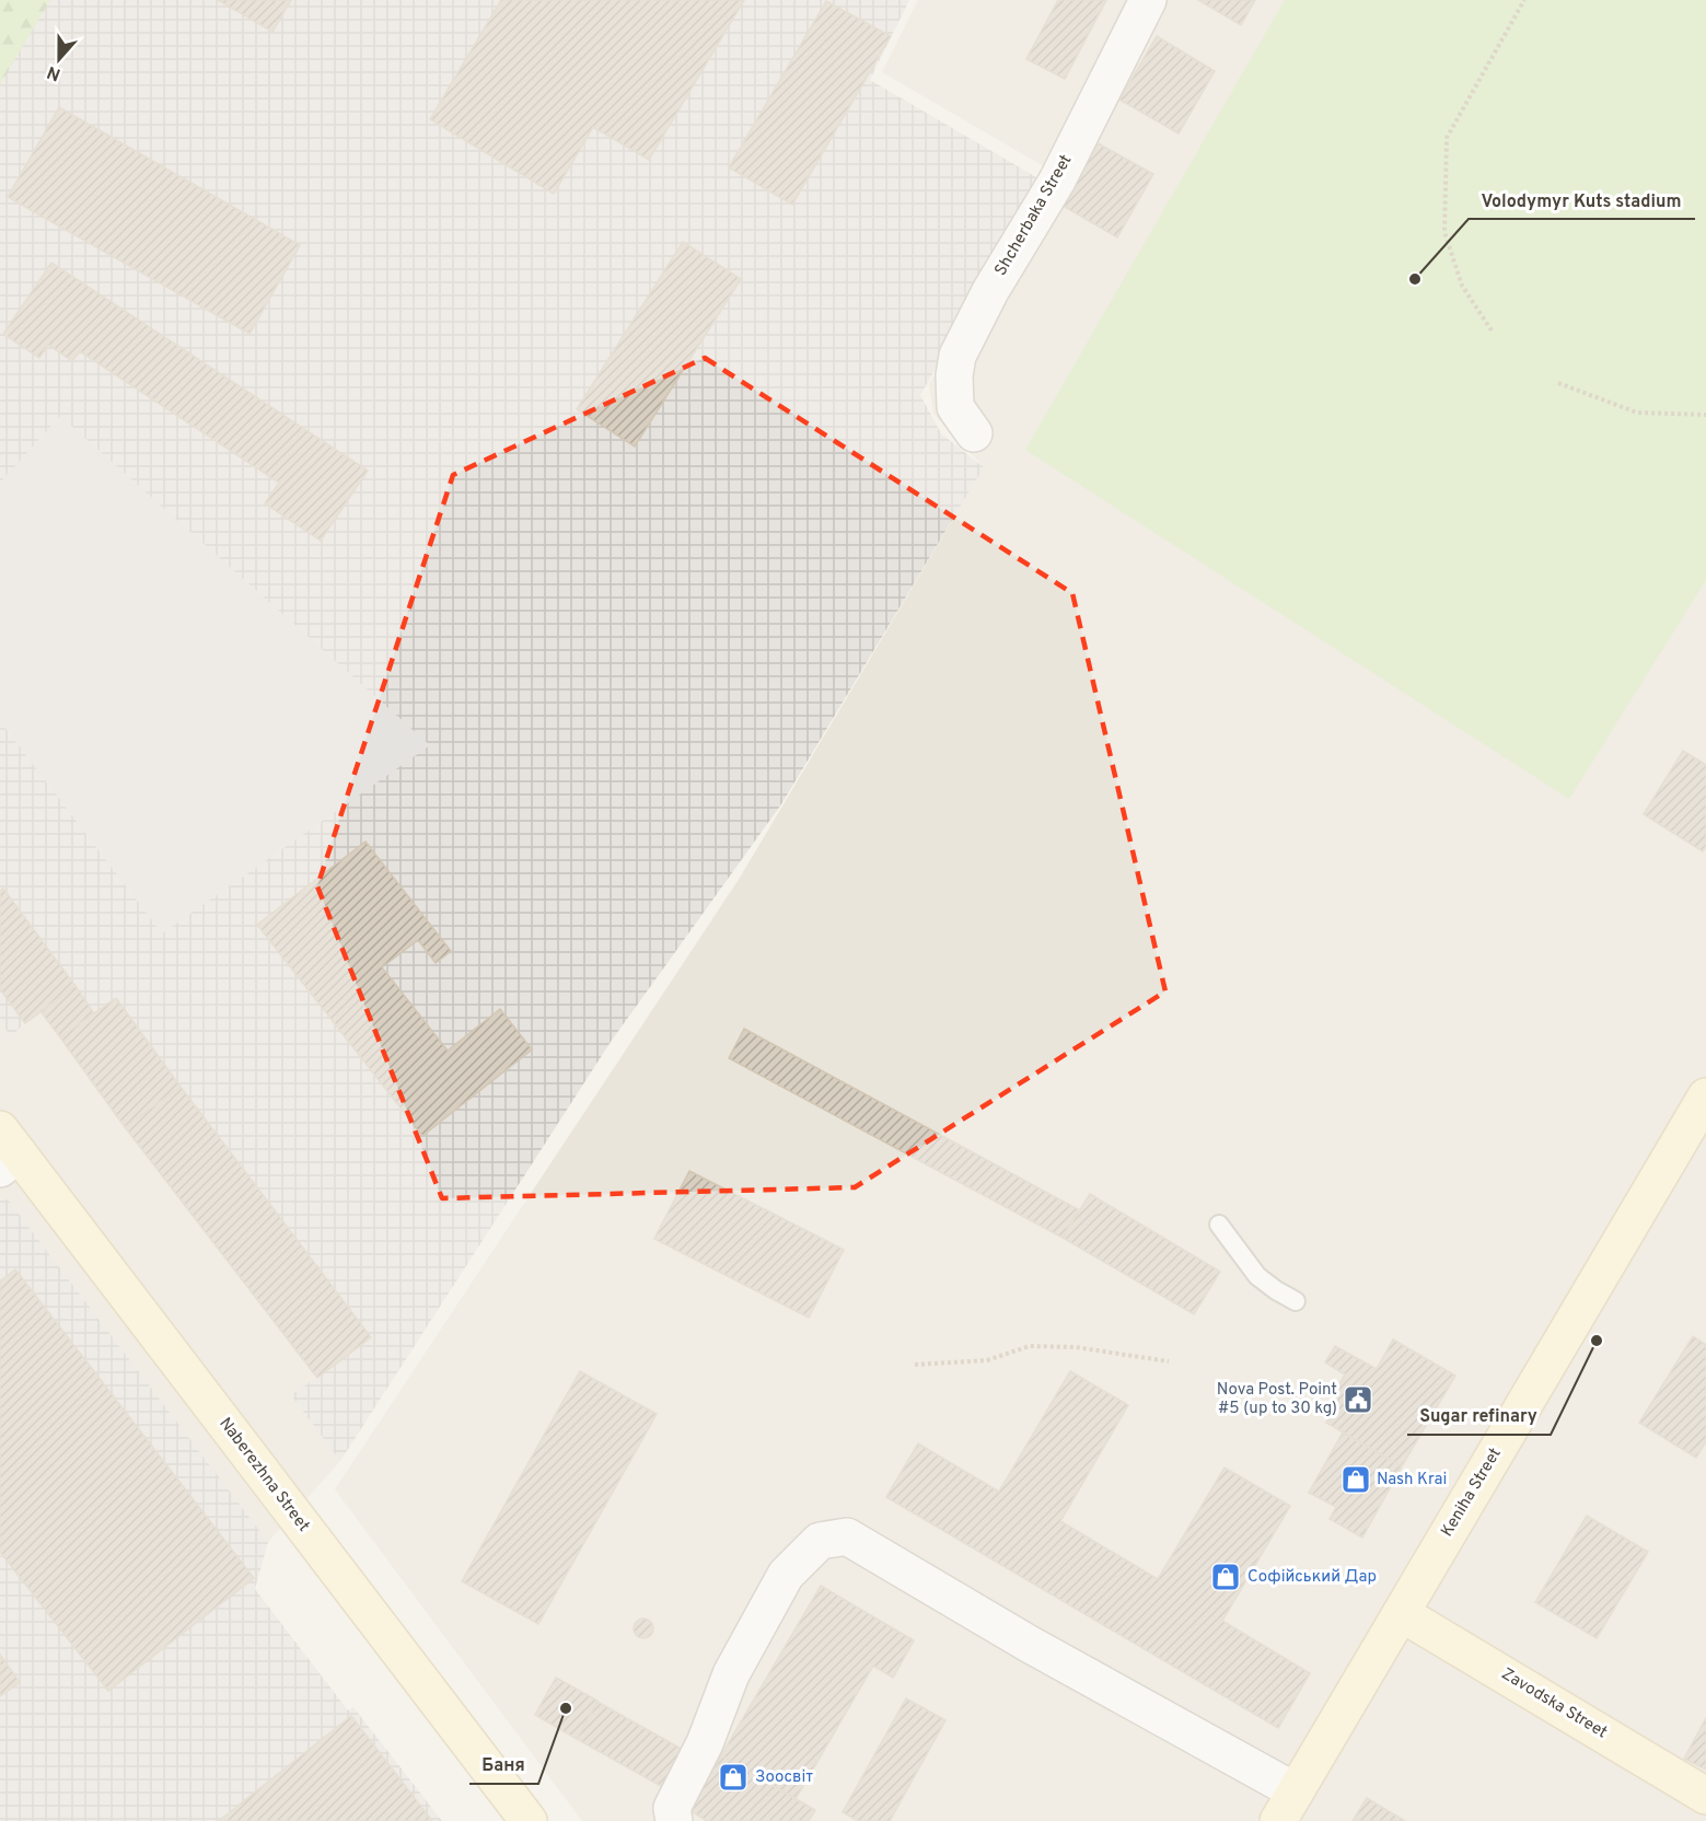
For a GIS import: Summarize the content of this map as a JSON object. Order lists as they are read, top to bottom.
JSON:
{
  "streets": {
    "main road": ["Naberezhna Street", "Keniha Street", "Zavodska Street"],
    "street": ["Shcherbaka Street"]
  },
  "crossings": [
    ["Keniha Street", "Zavodska Street"]
  ],
  "places": {
    "other": ["Volodymyr Kuts stadium", "Sugar refinary", "Баня"],
    "public building": ["Nova Post. Point #5 (up to 30 kg)"],
    "shop": ["Nash Krai", "Софійський Дар", "Зоосвіт"]
  },
  "north": "bottom"
}
